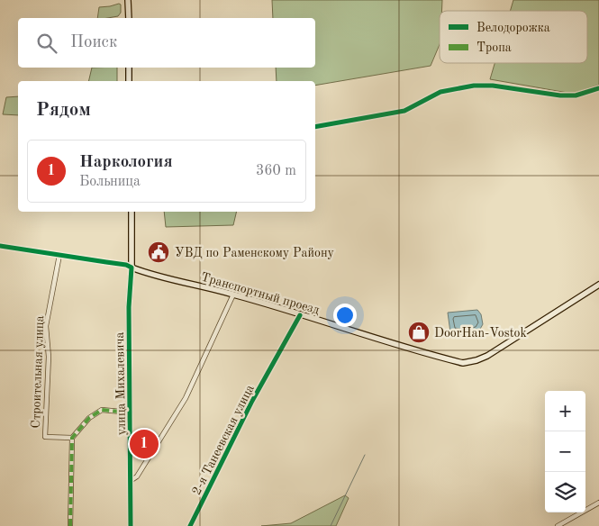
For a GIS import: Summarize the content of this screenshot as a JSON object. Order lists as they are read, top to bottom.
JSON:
{
  "streets": {
    "main road": ["Транспортный проезд", "улица Михалевича"],
    "street": ["Строительная улица", "2-я Танеевская улица"]
  },
  "crossings": [
    ["Транспортный проезд", "Строительная улица"],
    ["Транспортный проезд", "улица Михалевича"],
    ["Транспортный проезд", "2-я Танеевская улица"]
  ],
  "places": {
    "public building": ["УВД по Раменскому Району"],
    "shop": ["DoorHan-Vostok"]
  },
  "legend": ["Велодорожка", "Тропа"],
  "page": {
    "search": "Поиск",
    "heading": "Рядом",
    "list": [
      {
        "mark": "1",
        "name": "Наркология",
        "note": "Больница",
        "value": "360 m"
      }
    ],
    "map_buttons": ["+", "−"],
    "pins": "1"
  }
}
